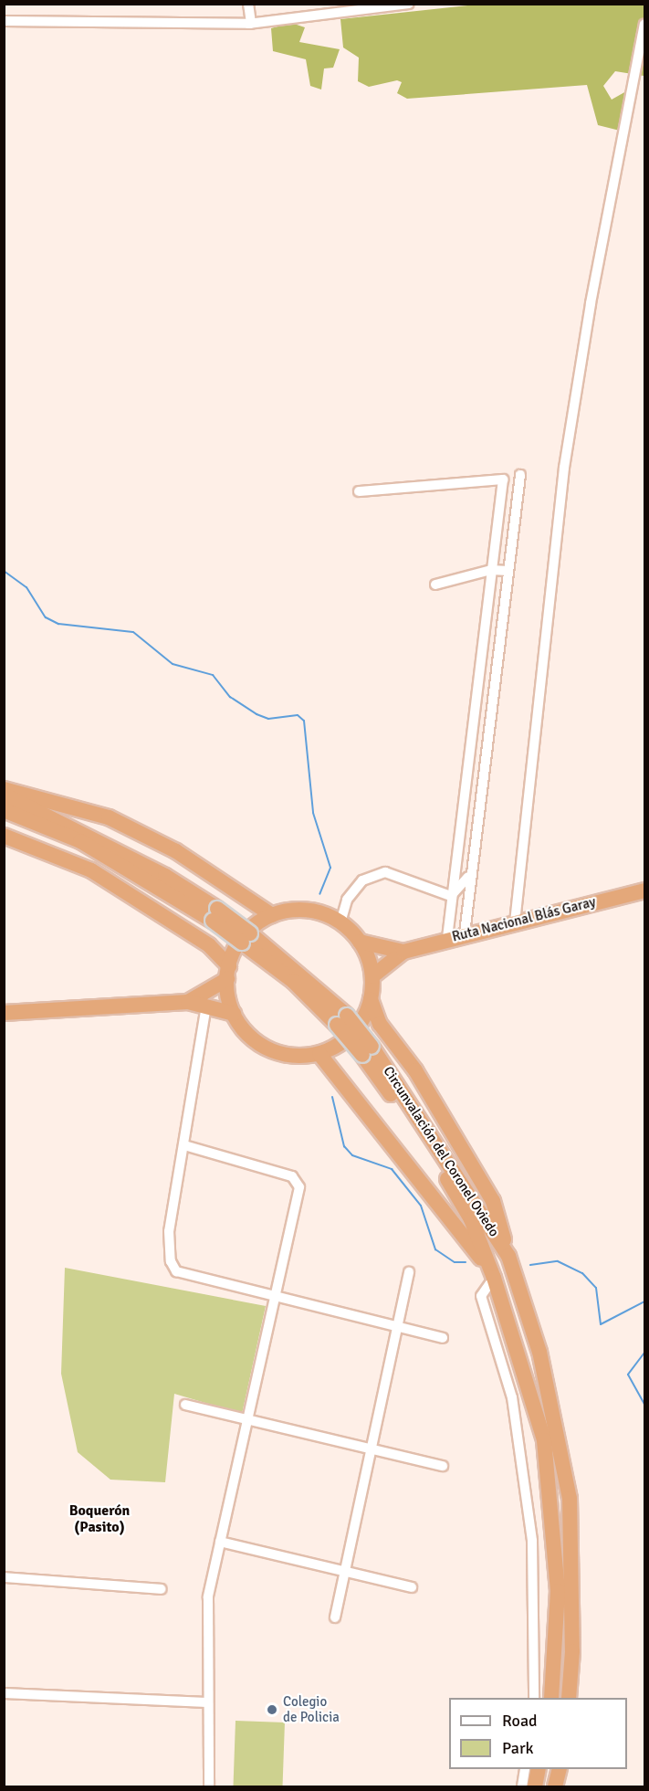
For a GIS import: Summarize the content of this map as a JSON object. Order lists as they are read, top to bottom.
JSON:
{
  "streets": {
    "highway": ["Ruta Nacional Blás Garay", "Circunvalación del Coronel Oviedo"]
  },
  "districts": ["Boquerón (Pasito)"],
  "places": ["Colegio de Policia"],
  "legend": ["Road", "Park"]
}
